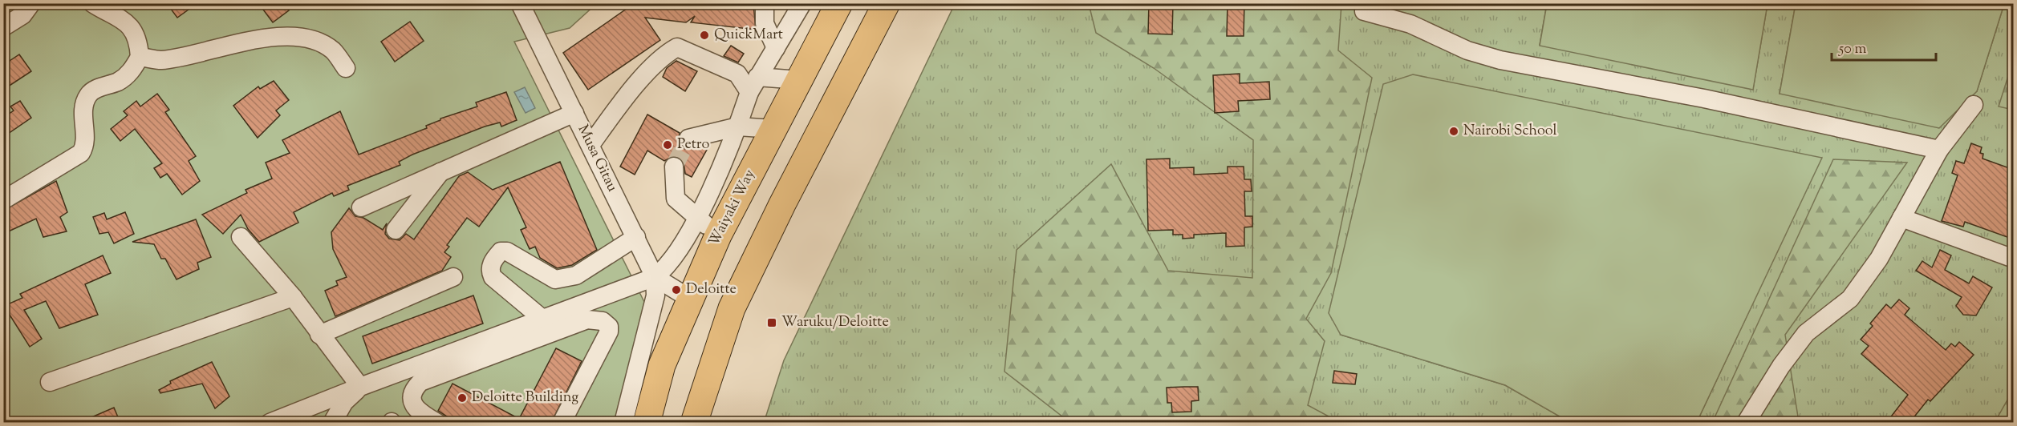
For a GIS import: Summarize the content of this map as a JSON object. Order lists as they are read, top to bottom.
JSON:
{
  "streets": {
    "highway": ["Waiyaki Way"],
    "street": ["Musa Gitau"]
  },
  "places": {
    "other": [
      "QuickMart",
      "Nairobi School",
      "Petro",
      "Deloitte",
      "Deloitte Building"
    ],
    "transit": ["Waruku/Deloitte"]
  },
  "scale_bar": "50 m"
}
